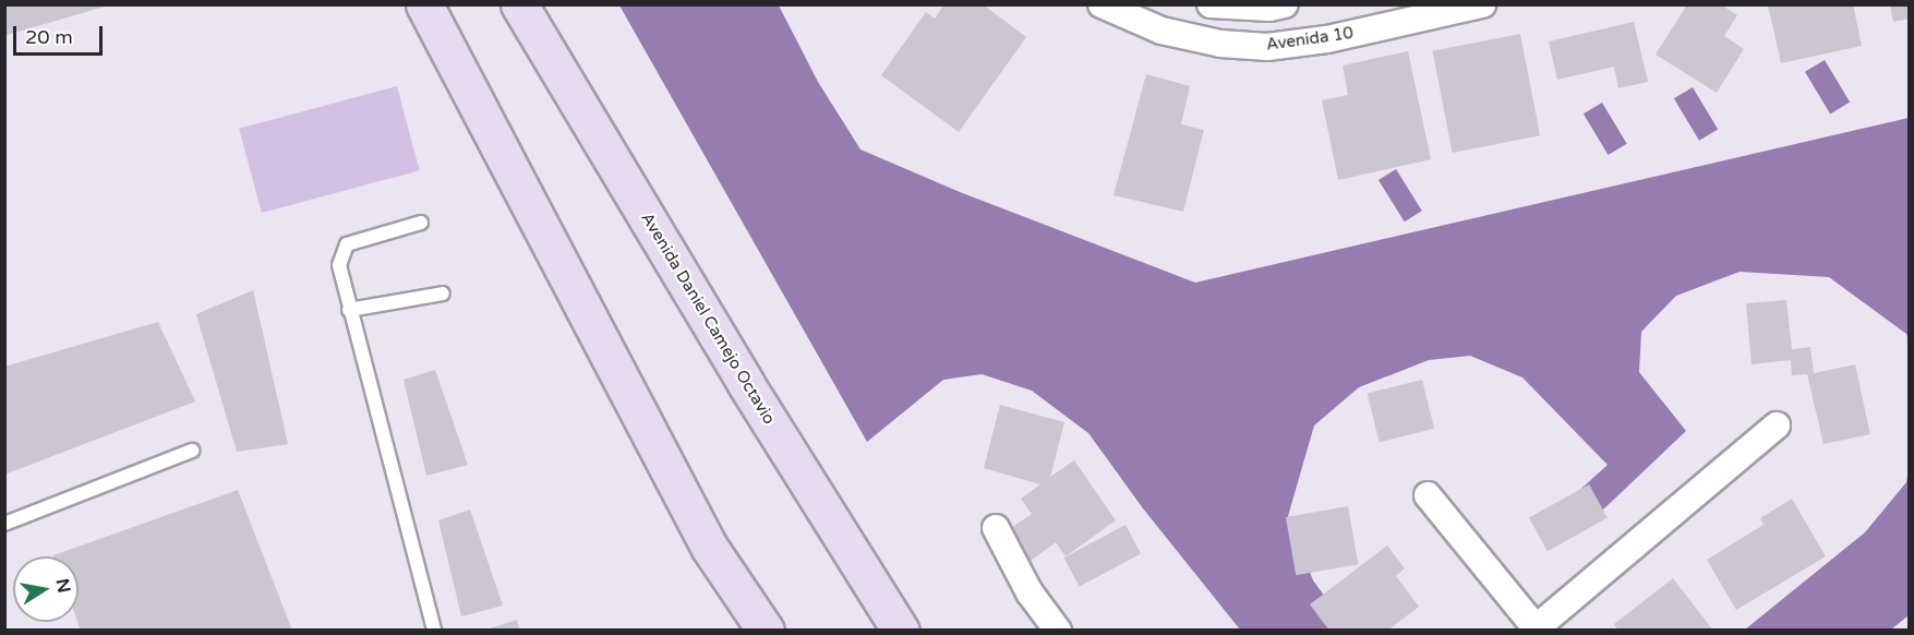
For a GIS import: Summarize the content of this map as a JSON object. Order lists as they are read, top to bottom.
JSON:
{
  "streets": {
    "main road": ["Avenida Daniel Camejo Octavio"],
    "street": ["Avenida 10"]
  },
  "scale_bar": "20 m",
  "north": "right"
}
